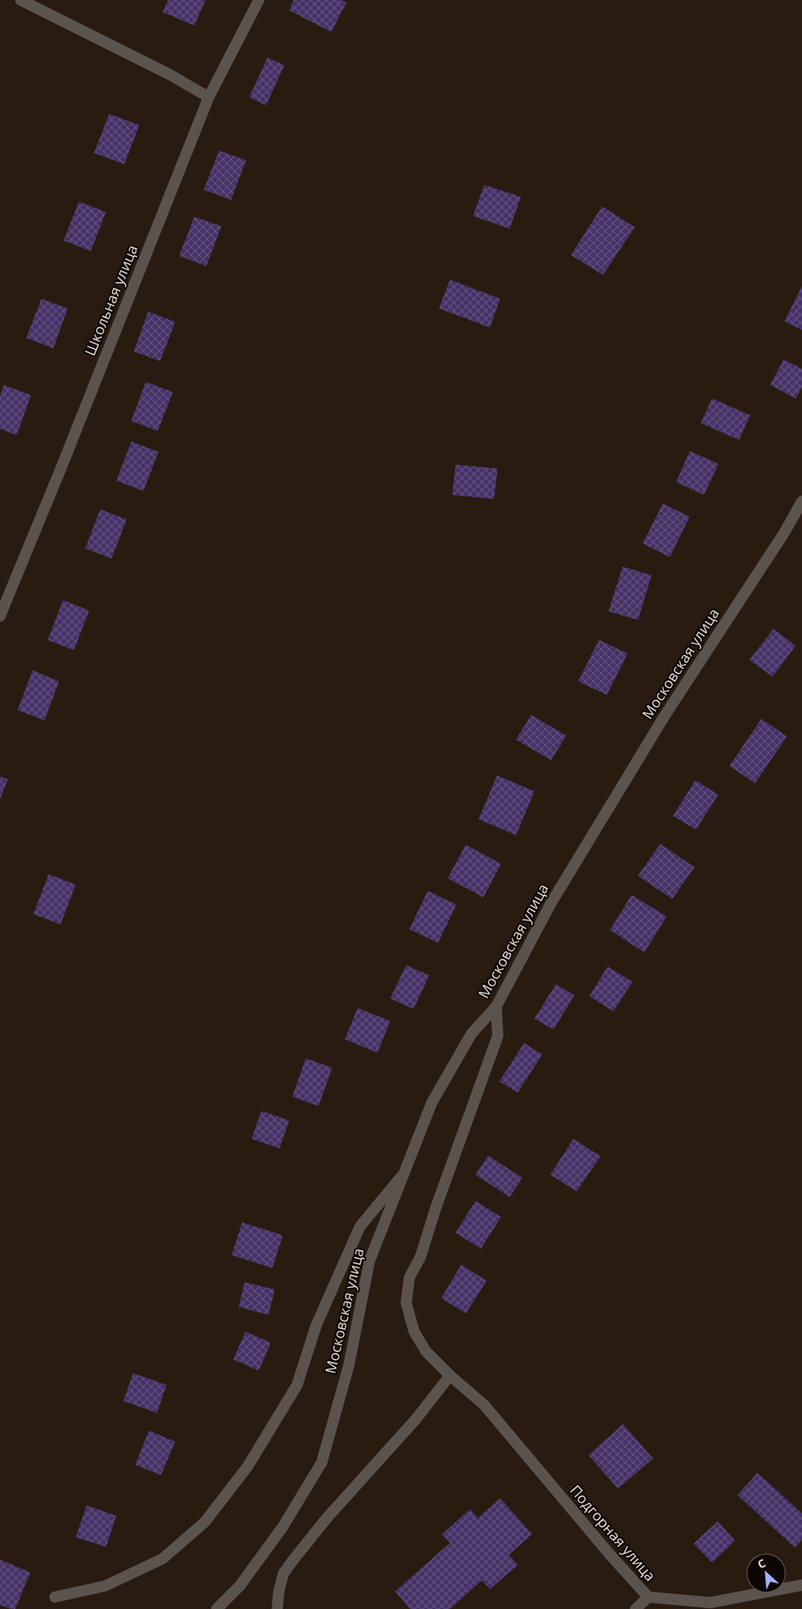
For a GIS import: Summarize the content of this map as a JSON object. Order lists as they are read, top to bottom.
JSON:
{
  "streets": {
    "street": ["Школьная улица", "Московская улица", "Подгорная улица"]
  },
  "crossings": [
    ["Московская улица", "Подгорная улица"]
  ],
  "north": "top left"
}
